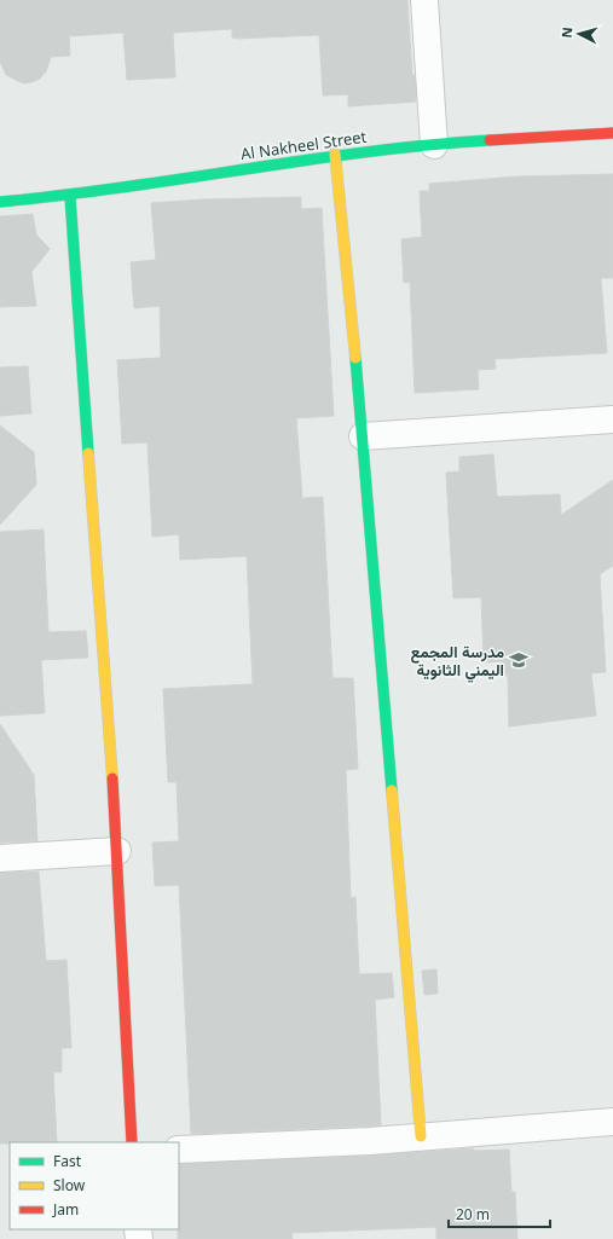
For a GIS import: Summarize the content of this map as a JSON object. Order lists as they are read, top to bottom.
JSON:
{
  "streets": {
    "street": ["Al Nakheel Street"]
  },
  "places": {
    "school or university": ["مدرسة المجمع اليمني الثانوية"]
  },
  "legend": ["Fast", "Slow", "Jam"],
  "scale_bar": "20 m",
  "north": "left"
}
